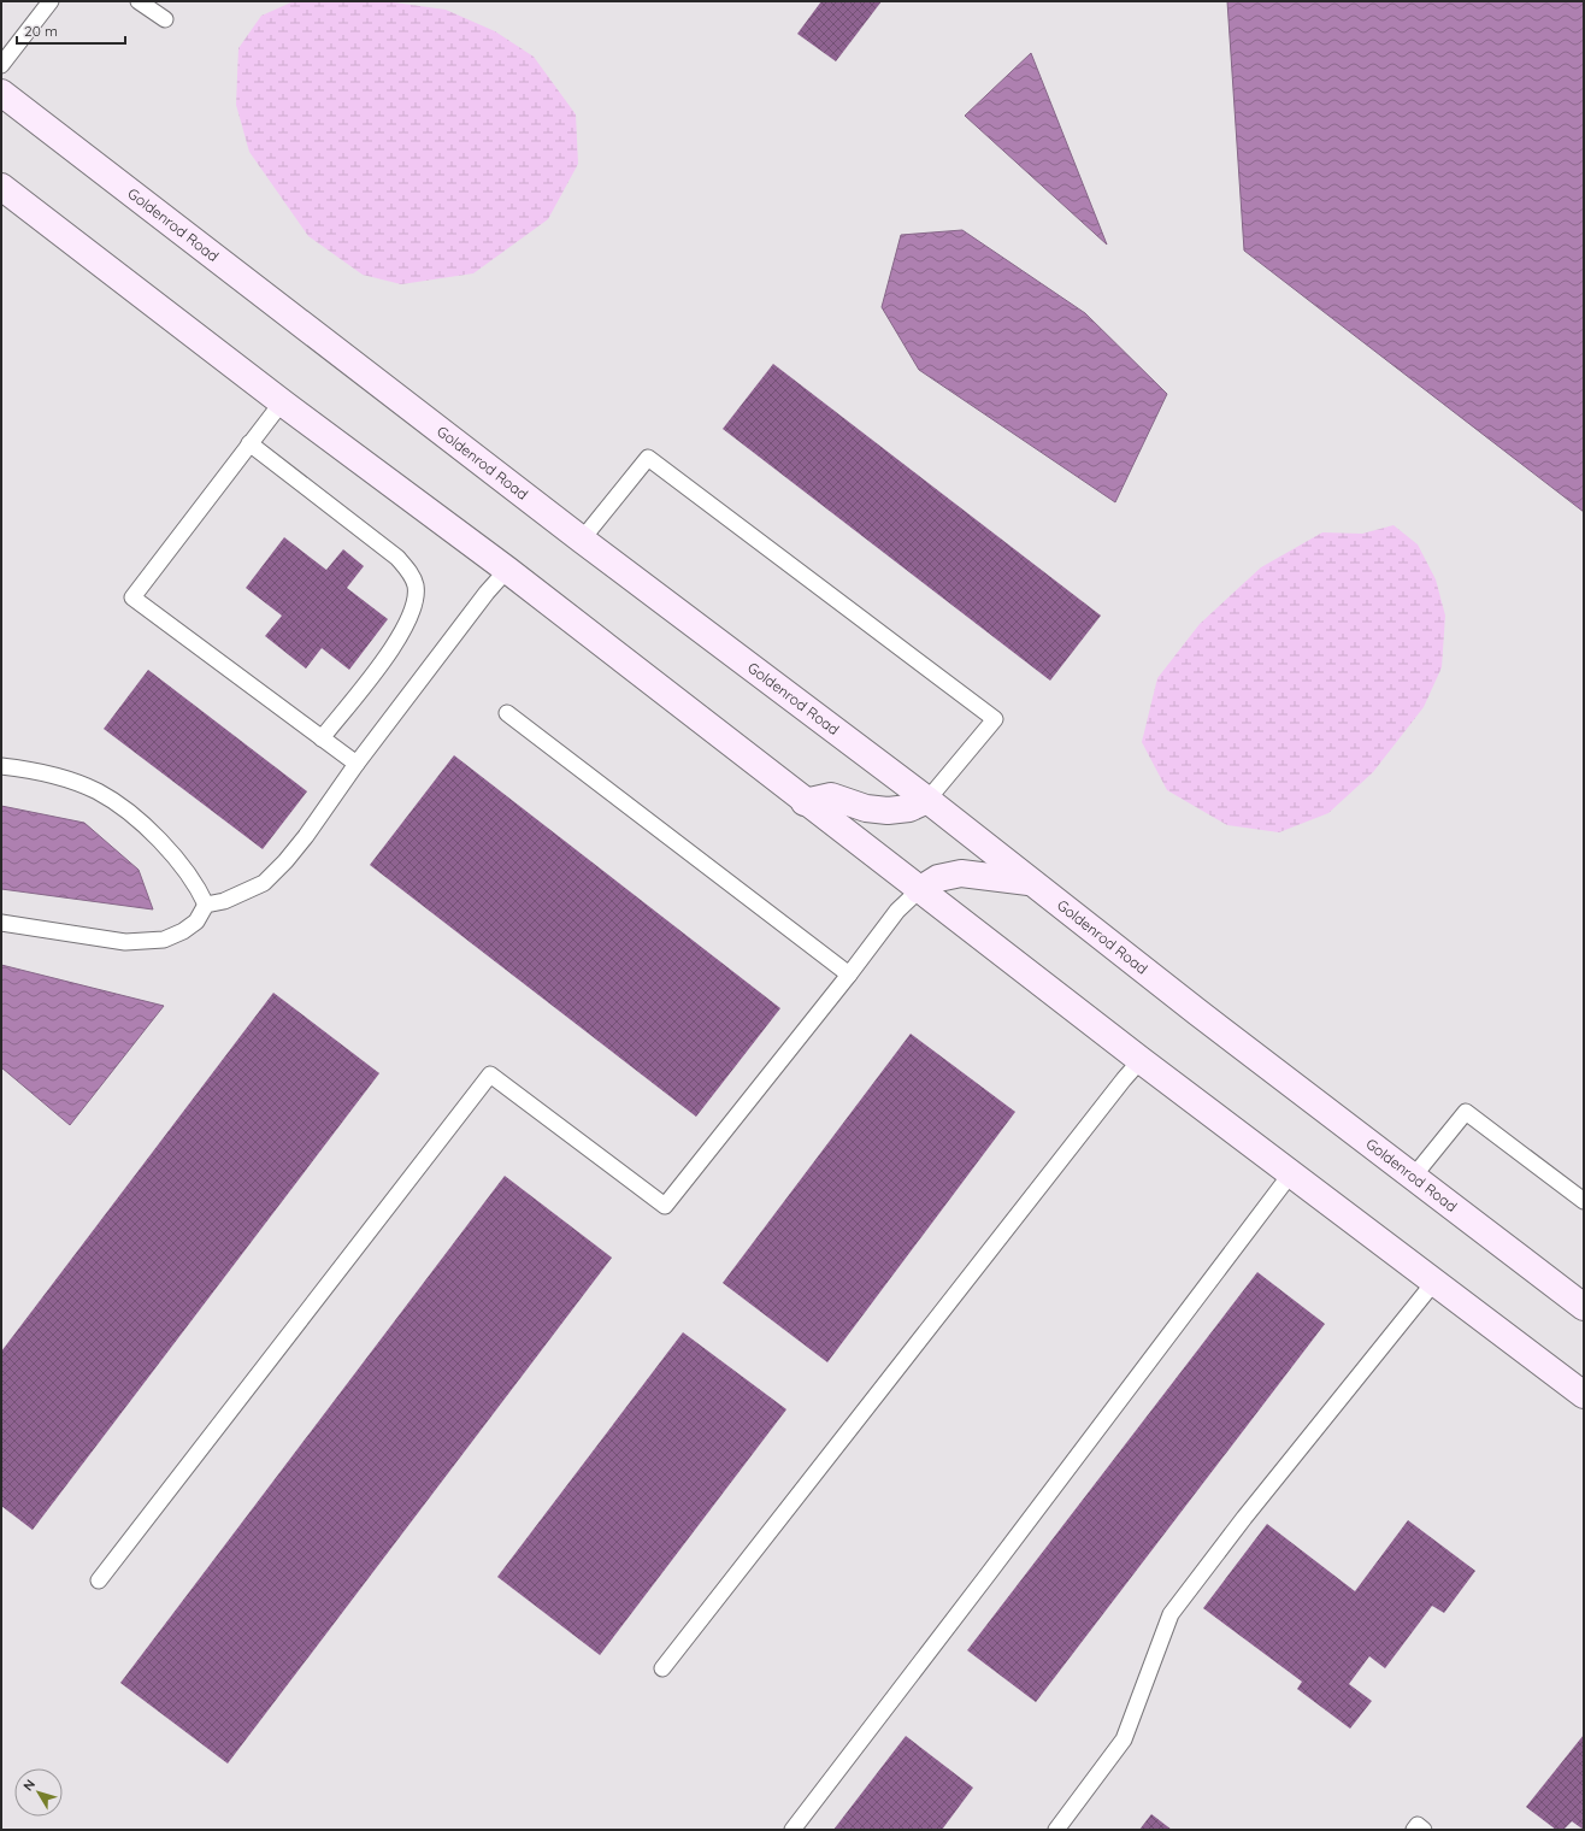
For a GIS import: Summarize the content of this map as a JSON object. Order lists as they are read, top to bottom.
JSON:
{
  "streets": {
    "main road": ["Goldenrod Road"]
  },
  "scale_bar": "20 m",
  "north": "top left"
}
